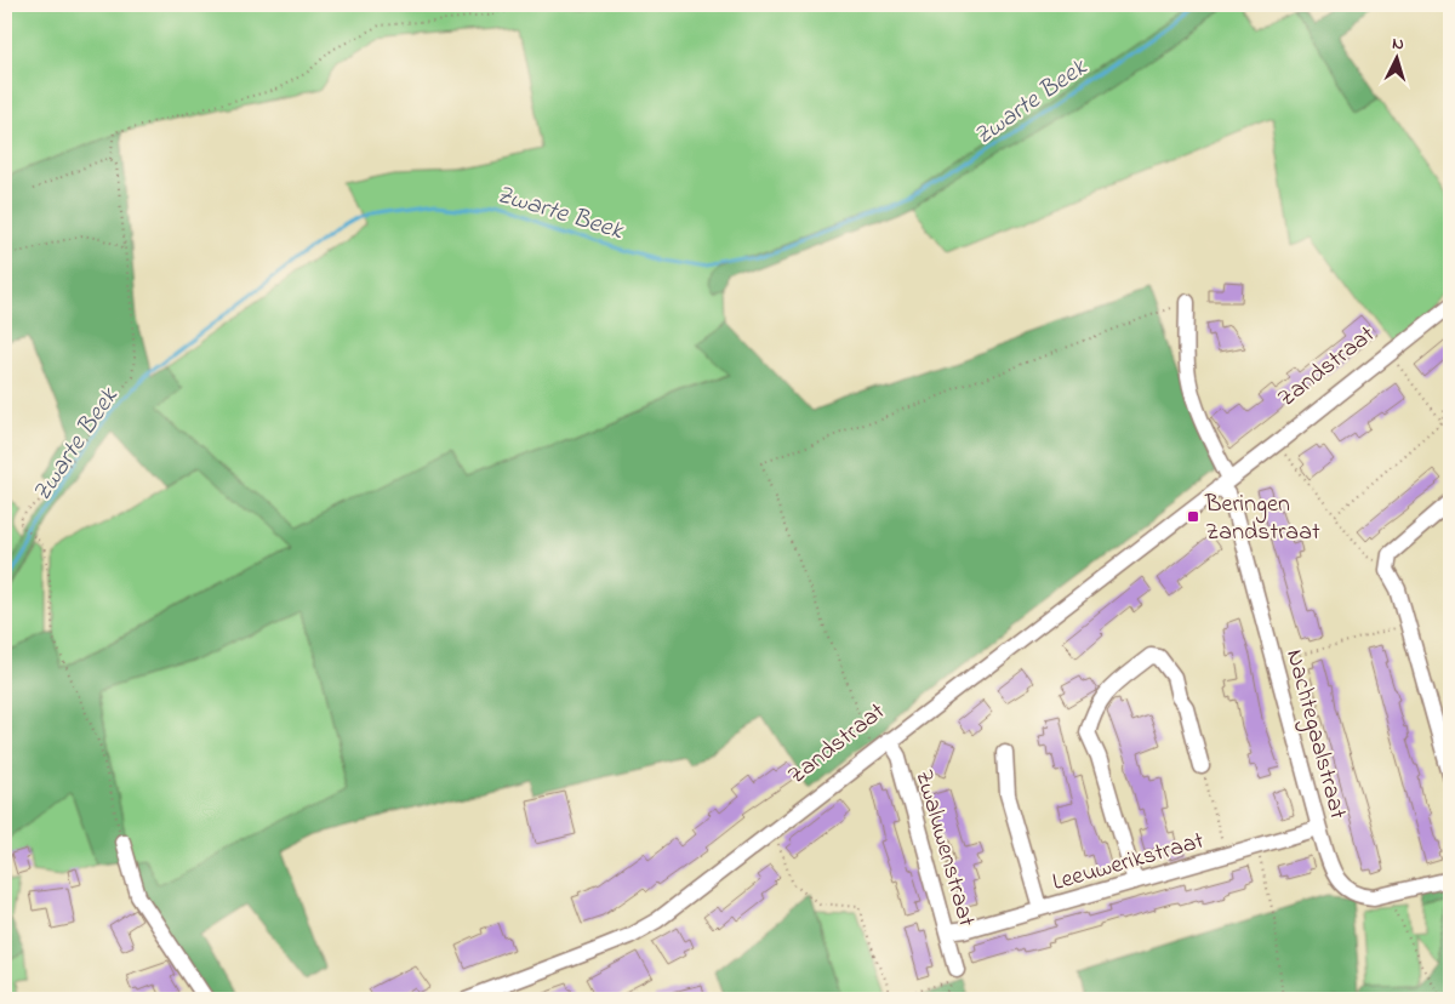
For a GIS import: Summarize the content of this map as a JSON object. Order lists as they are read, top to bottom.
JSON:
{
  "streets": {
    "street": [
      "Zandstraat",
      "Nachtegaalstraat",
      "Zwaluwenstraat",
      "Leeuwerikstraat"
    ]
  },
  "crossings": [
    ["Zandstraat", "Nachtegaalstraat"],
    ["Zandstraat", "Zwaluwenstraat"],
    ["Nachtegaalstraat", "Leeuwerikstraat"],
    ["Zwaluwenstraat", "Leeuwerikstraat"]
  ],
  "water": ["Zwarte Beek"],
  "places": {
    "transit": ["Beringen Zandstraat"]
  },
  "north": "top"
}
